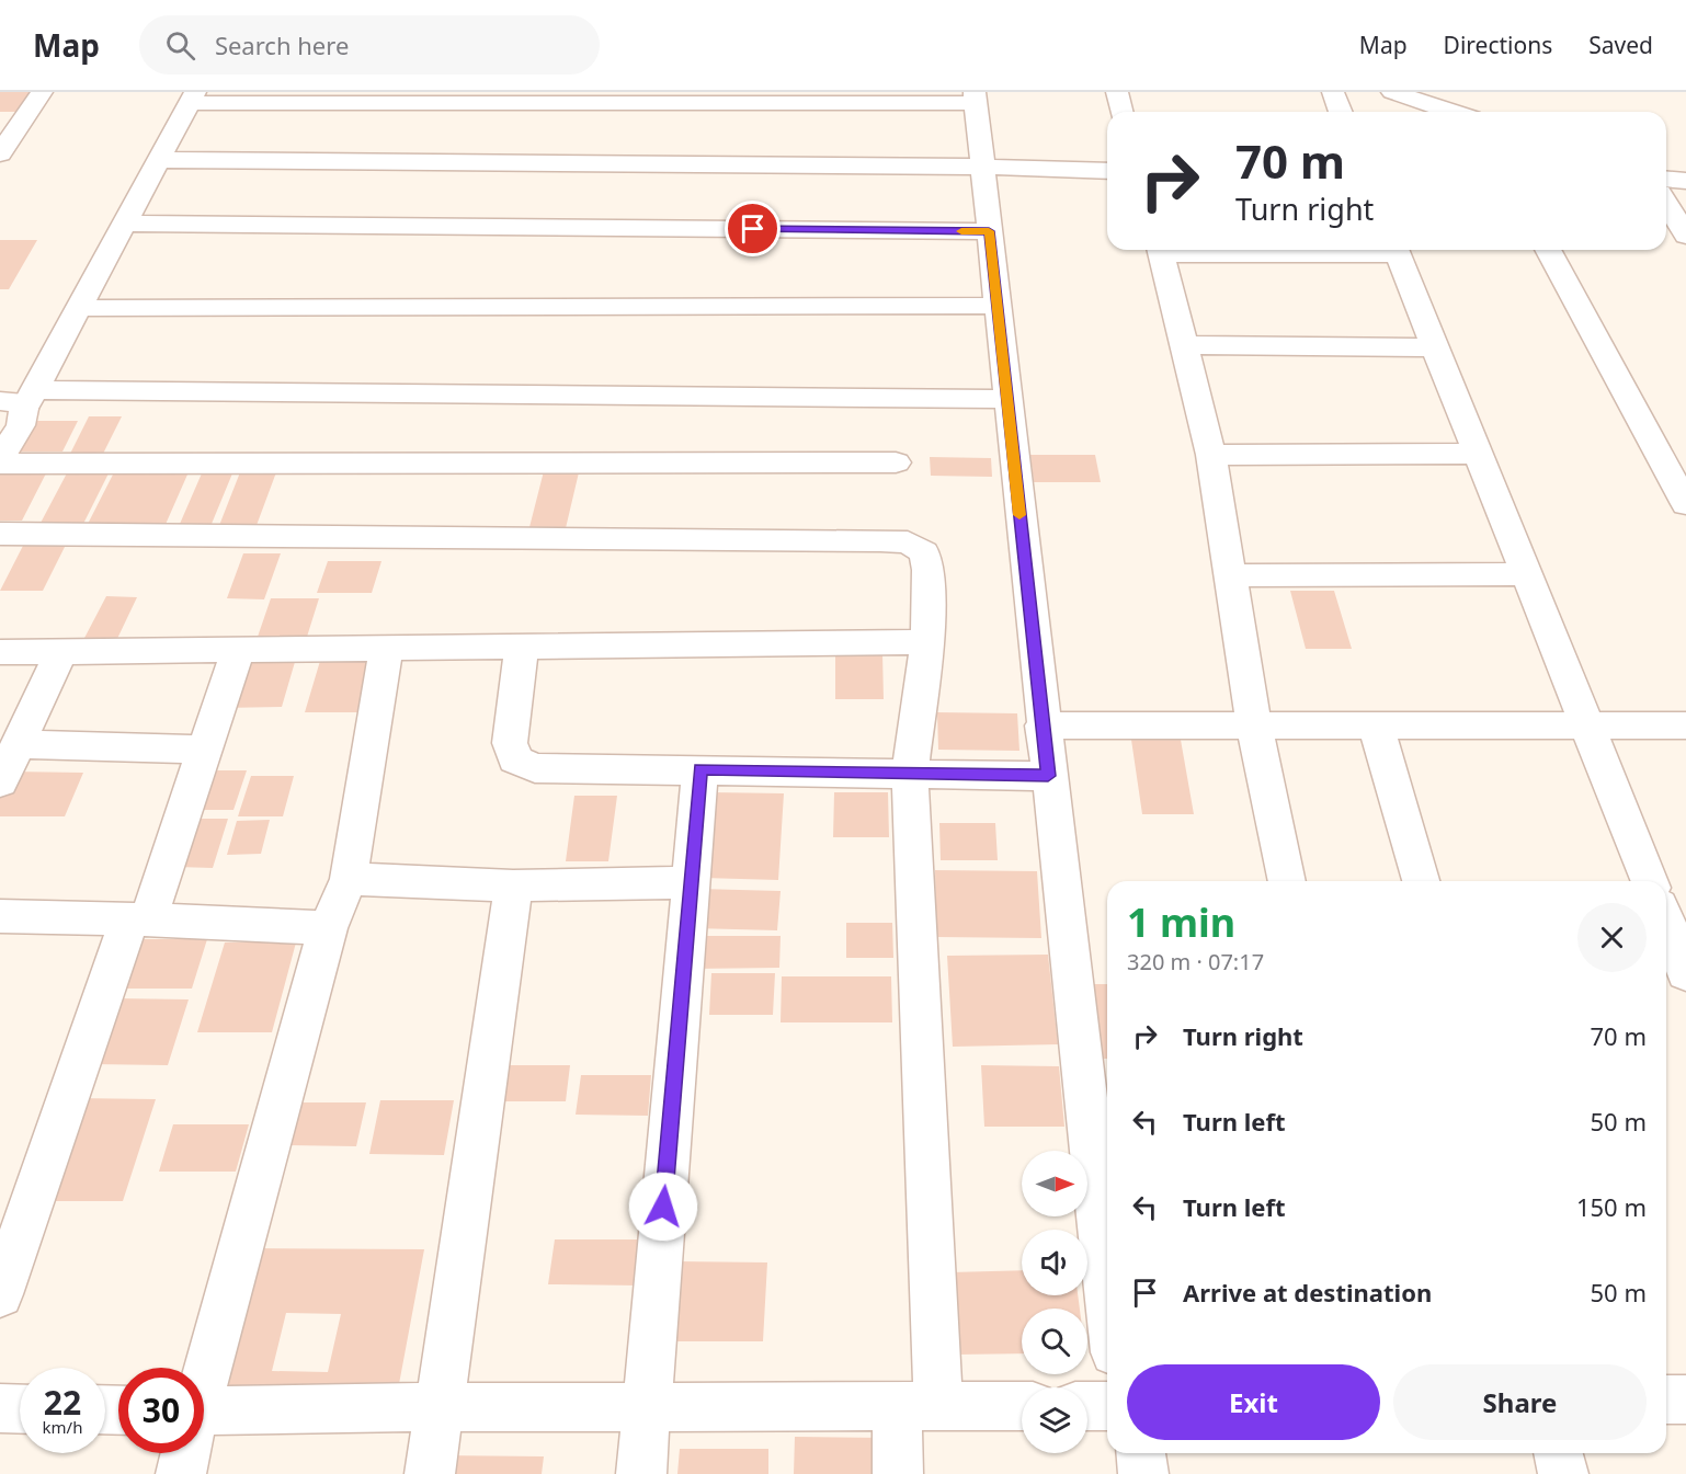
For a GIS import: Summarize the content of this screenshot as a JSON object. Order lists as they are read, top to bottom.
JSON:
{
  "north": "right",
  "page": {
    "header": "Map",
    "search": "Search here",
    "nav": ["Map", "Directions", "Saved"],
    "turn": ["70 m", "Turn right"],
    "heading": ["1 min", "320 m · 07:17"],
    "list": [
      {
        "name": "Turn right",
        "value": "70 m"
      },
      {
        "name": "Turn left",
        "value": "50 m"
      },
      {
        "name": "Turn left",
        "value": "150 m"
      },
      {
        "name": "Arrive at destination",
        "value": "50 m"
      }
    ],
    "buttons": ["Exit", "Share"],
    "speed": "22 km/h",
    "limit": "30"
  }
}
